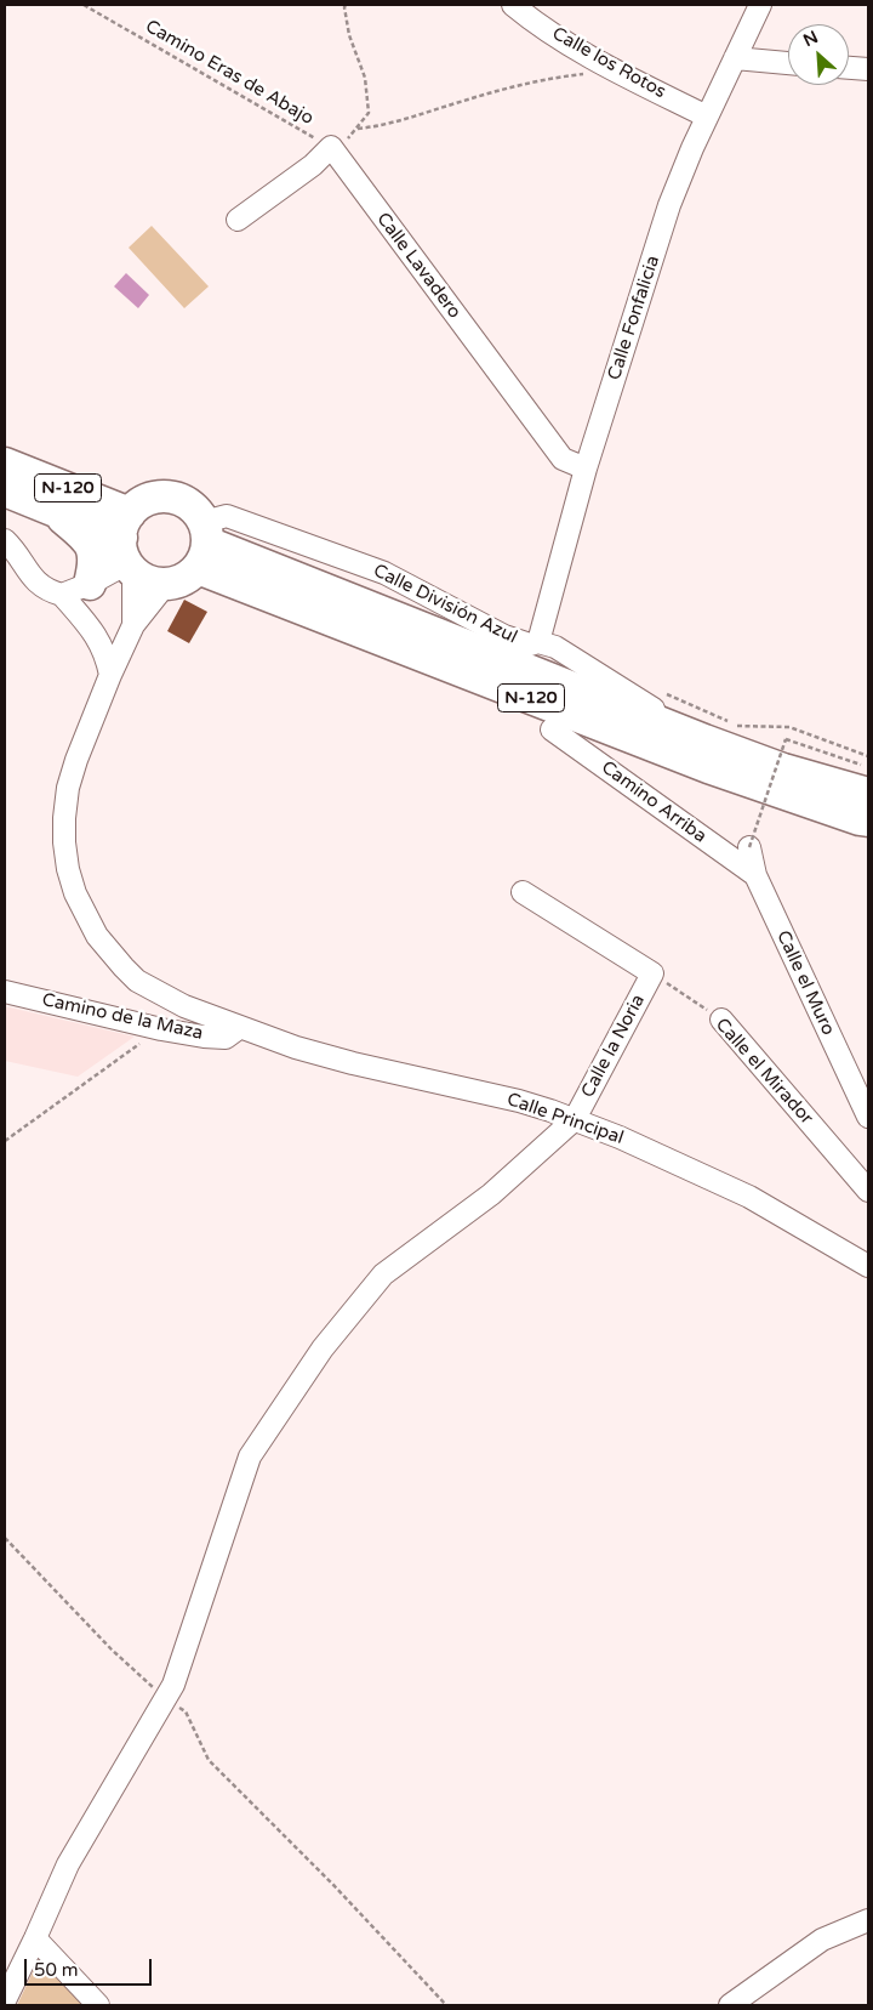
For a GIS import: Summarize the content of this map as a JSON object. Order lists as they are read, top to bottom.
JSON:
{
  "streets": {
    "highway": ["N-120"],
    "street": [
      "Calle los Rotos",
      "Calle Lavadero",
      "Calle Fonfalicia",
      "Calle División Azul",
      "Camino Arriba",
      "Calle el Muro",
      "Camino de la Maza",
      "Calle la Noria",
      "Calle el Mirador",
      "Calle Principal"
    ],
    "path": ["Camino Eras de Abajo"]
  },
  "crossings": [
    ["Calle los Rotos", "Calle Fonfalicia"],
    ["Camino Eras de Abajo", "Calle Lavadero"],
    ["Calle Lavadero", "Calle Fonfalicia"],
    ["Calle Fonfalicia", "Calle División Azul"],
    ["N-120", "Calle División Azul"],
    ["Camino Arriba", "Calle el Muro"],
    ["Camino de la Maza", "Calle Principal"],
    ["Calle la Noria", "Calle el Mirador"],
    ["Calle la Noria", "Calle Principal"]
  ],
  "scale_bar": "50 m",
  "north": "top left"
}
